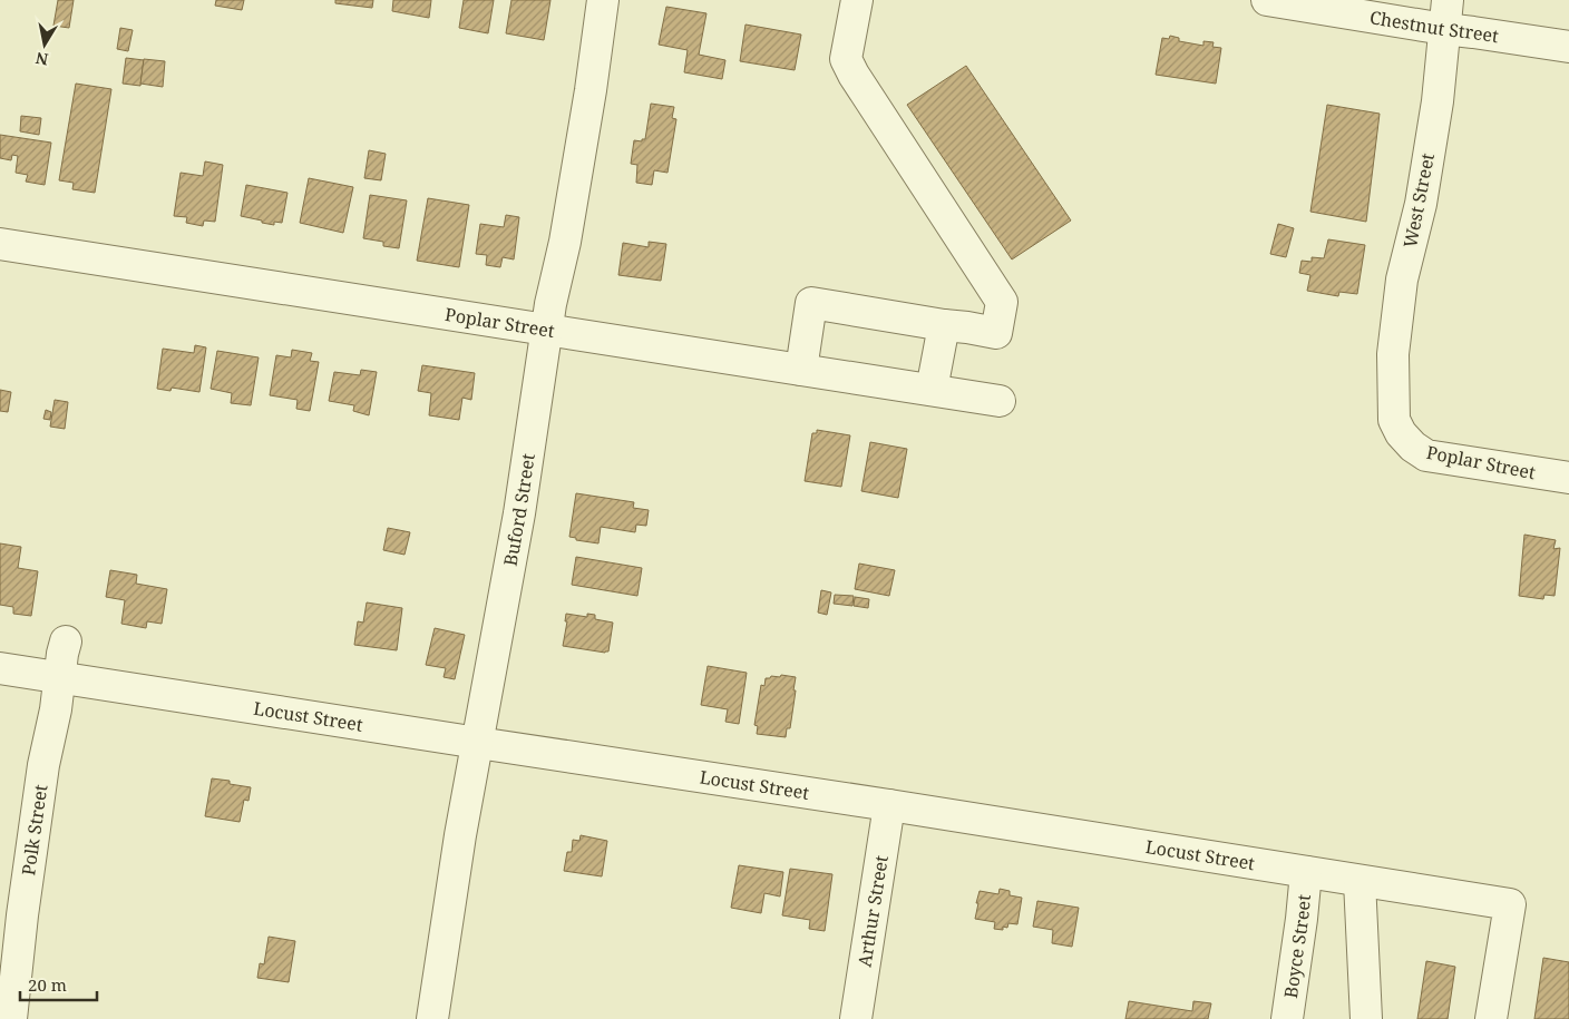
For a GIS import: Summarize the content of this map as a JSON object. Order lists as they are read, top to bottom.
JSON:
{
  "streets": {
    "street": [
      "Chestnut Street",
      "West Street",
      "Poplar Street",
      "Buford Street",
      "Locust Street",
      "Polk Street",
      "Arthur Street",
      "Boyce Street"
    ]
  },
  "crossings": [
    ["Chestnut Street", "West Street"],
    ["West Street", "Poplar Street"],
    ["Poplar Street", "Buford Street"],
    ["Buford Street", "Locust Street"],
    ["Locust Street", "Polk Street"],
    ["Locust Street", "Arthur Street"],
    ["Locust Street", "Boyce Street"]
  ],
  "scale_bar": "20 m",
  "north": "bottom"
}
